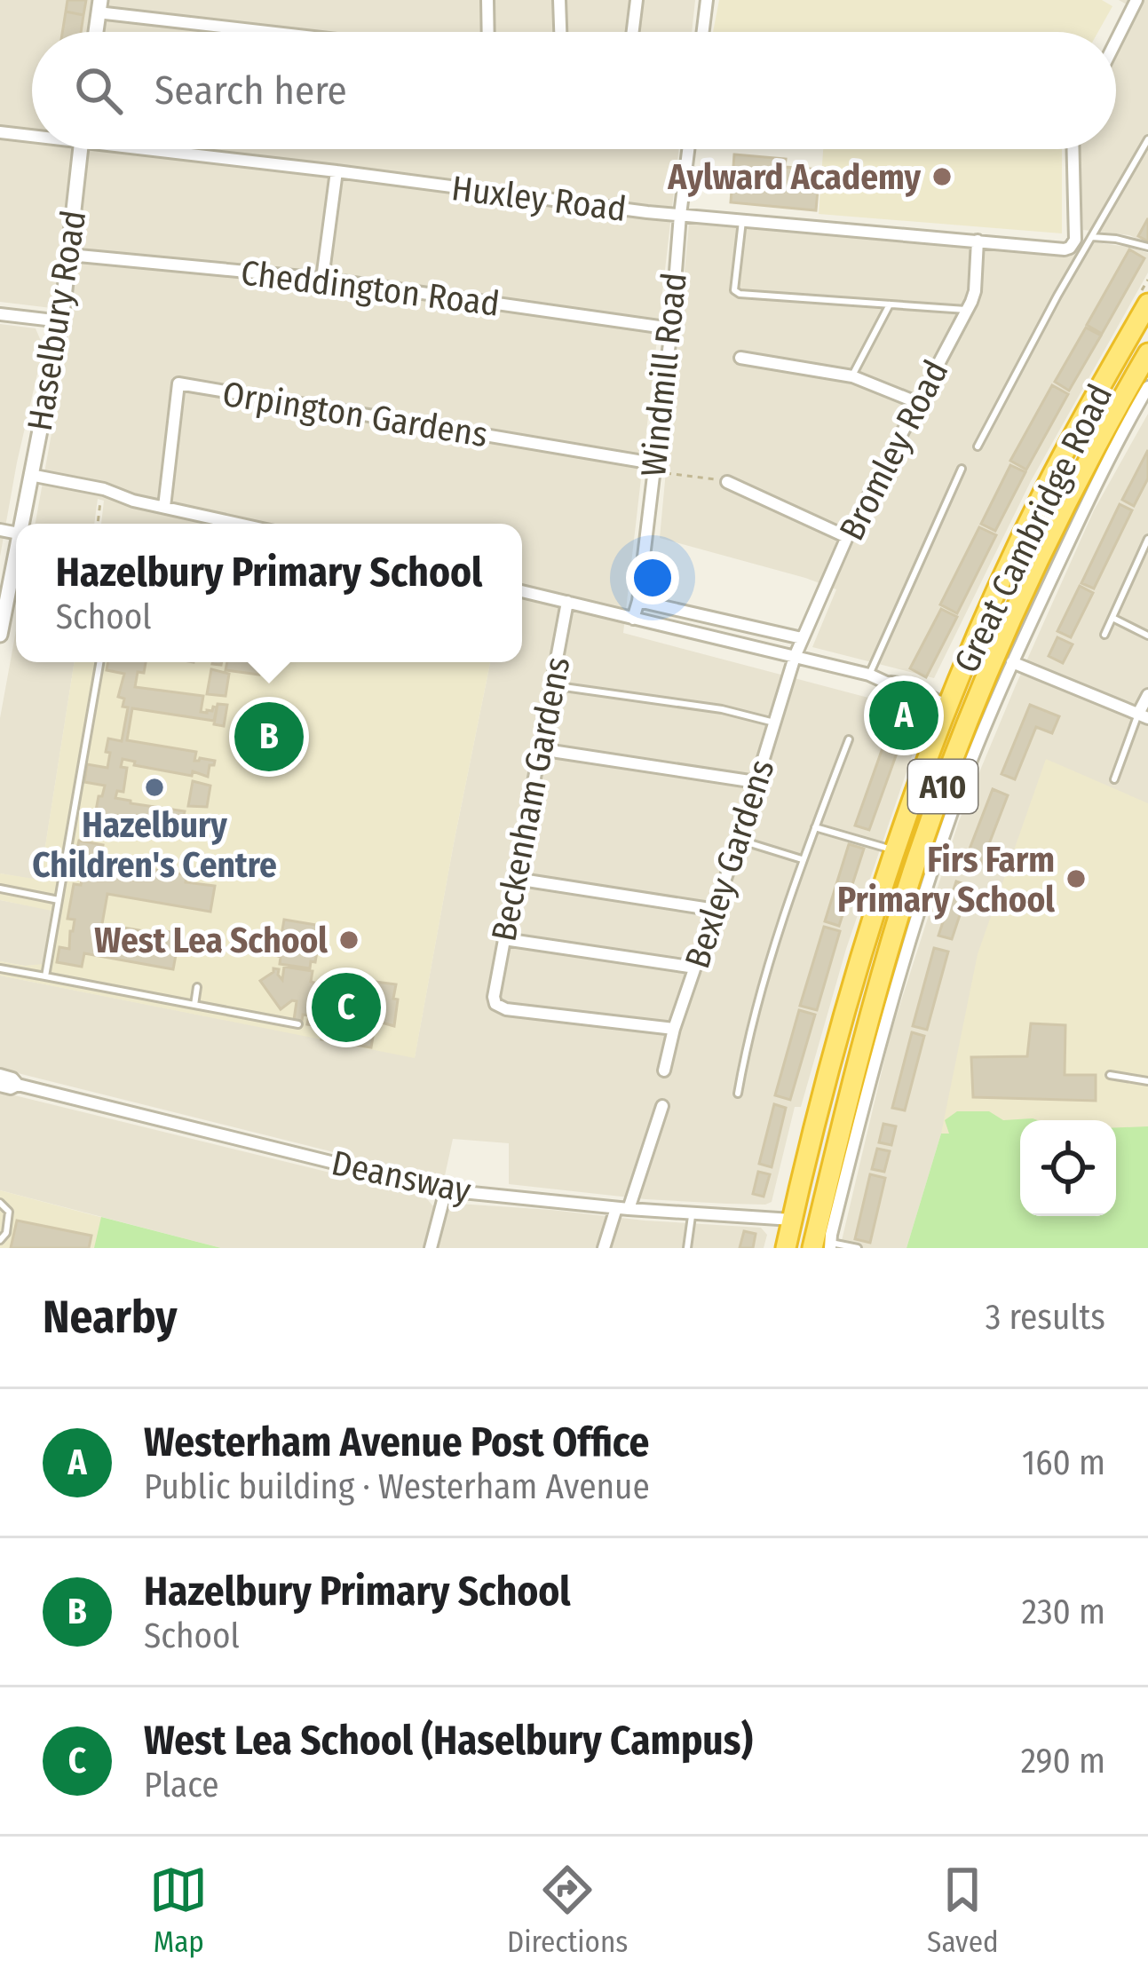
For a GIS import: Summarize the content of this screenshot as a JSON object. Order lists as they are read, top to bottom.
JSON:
{
  "streets": {
    "highway": ["Great Cambridge Road", "A10"],
    "street": [
      "Huxley Road",
      "Cheddington Road",
      "Haselbury Road",
      "Windmill Road",
      "Orpington Gardens",
      "Bromley Road",
      "Beckenham Gardens",
      "Bexley Gardens",
      "Deansway"
    ]
  },
  "crossings": [
    ["Huxley Road", "Windmill Road"],
    ["Huxley Road", "Bromley Road"],
    ["Cheddington Road", "Haselbury Road"],
    ["Cheddington Road", "Windmill Road"],
    ["Windmill Road", "Orpington Gardens"],
    ["Bromley Road", "Bexley Gardens"],
    ["Great Cambridge Road", "Deansway"],
    ["Beckenham Gardens", "Bexley Gardens"]
  ],
  "places": [
    "Aylward Academy",
    "Hazelbury Children's Centre",
    "Firs Farm Primary School",
    "West Lea School"
  ],
  "page": {
    "search": "Search here",
    "popup": ["Hazelbury Primary School", "School"],
    "pins": ["A", "B", "C"],
    "heading": ["Nearby", "3 results"],
    "list": [
      {
        "mark": "A",
        "name": "Westerham Avenue Post Office",
        "note": "Public building · Westerham Avenue",
        "value": "160 m"
      },
      {
        "mark": "B",
        "name": "Hazelbury Primary School",
        "note": "School",
        "value": "230 m"
      },
      {
        "mark": "C",
        "name": "West Lea School (Haselbury Campus)",
        "note": "Place",
        "value": "290 m"
      }
    ],
    "nav": ["Map", "Directions", "Saved"]
  }
}
